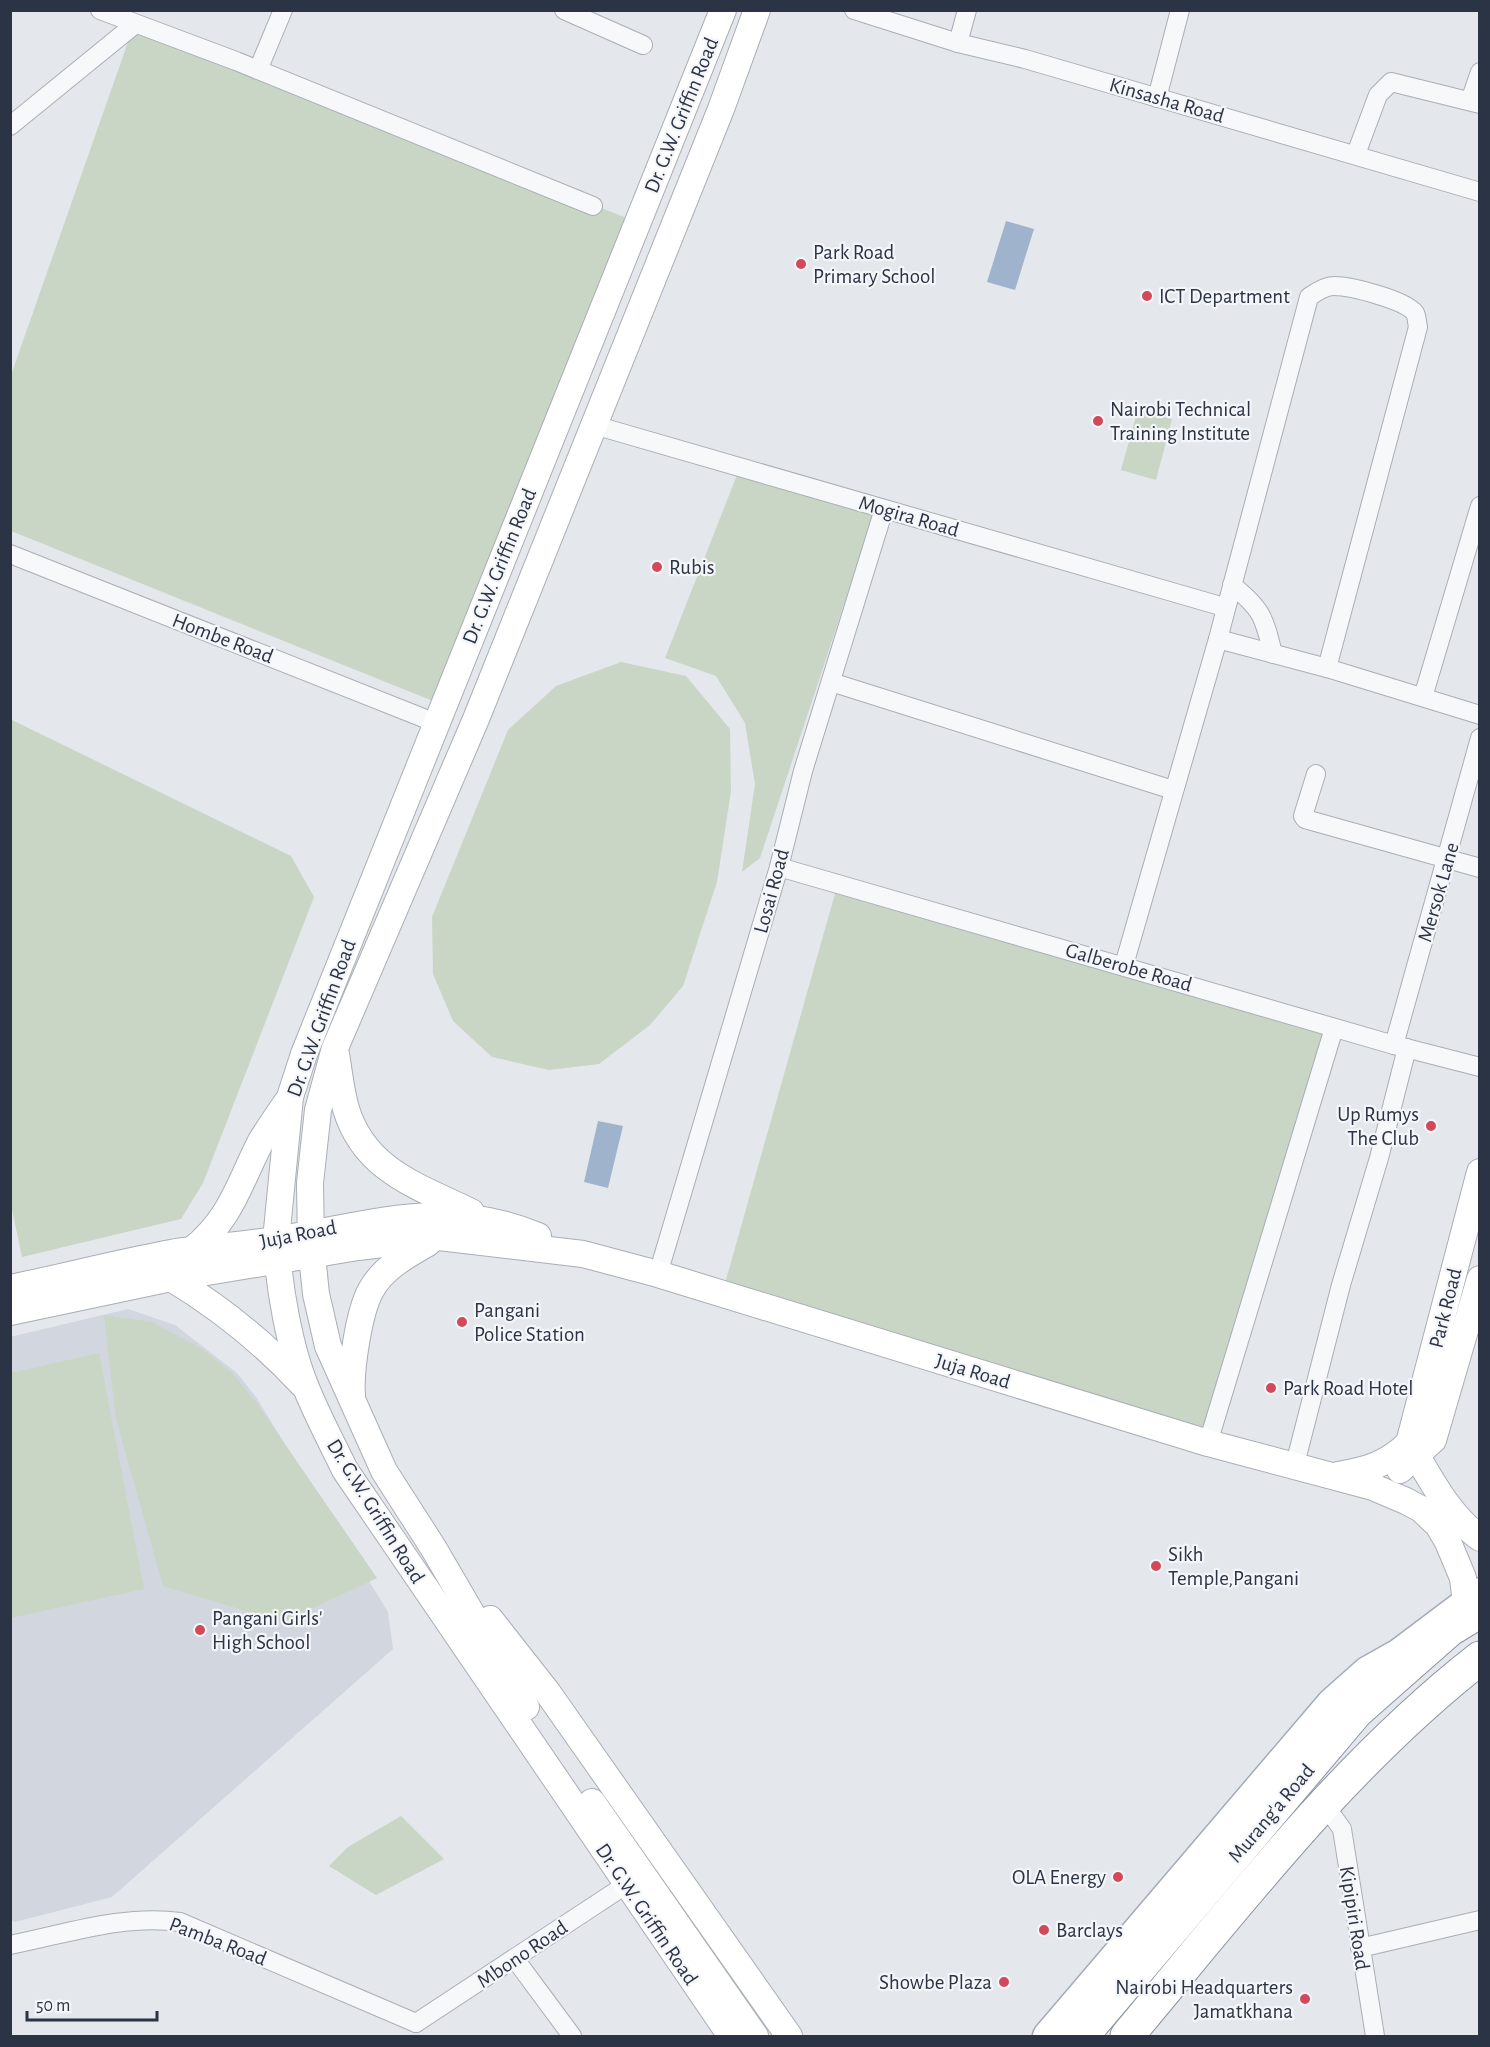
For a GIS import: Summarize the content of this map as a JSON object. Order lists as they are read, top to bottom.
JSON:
{
  "streets": {
    "highway": ["Murang'a Road"],
    "main road": ["Dr. G.W. Griffin Road", "Juja Road", "Park Road"],
    "street": [
      "Kinsasha Road",
      "Mogira Road",
      "Hombe Road",
      "Losai Road",
      "Mersok Lane",
      "Galberobe Road",
      "Kipipiri Road",
      "Pamba Road",
      "Mbono Road"
    ]
  },
  "crossings": [
    ["Dr. G.W. Griffin Road", "Mogira Road"],
    ["Dr. G.W. Griffin Road", "Hombe Road"],
    ["Dr. G.W. Griffin Road", "Juja Road"],
    ["Dr. G.W. Griffin Road", "Mbono Road"],
    ["Mogira Road", "Losai Road"],
    ["Losai Road", "Galberobe Road"],
    ["Losai Road", "Juja Road"],
    ["Mersok Lane", "Galberobe Road"],
    ["Mersok Lane", "Juja Road"],
    ["Juja Road", "Murang'a Road"],
    ["Murang'a Road", "Kipipiri Road"],
    ["Pamba Road", "Mbono Road"]
  ],
  "places": [
    "Park Road Primary School",
    "ICT Department",
    "Nairobi Technical Training Institute",
    "Rubis",
    "Up Rumys The Club",
    "Pangani Police Station",
    "Park Road Hotel",
    "Sikh Temple,Pangani",
    "Pangani Girls' High School",
    "OLA Energy",
    "Barclays",
    "Showbe Plaza",
    "Nairobi Headquarters Jamatkhana"
  ],
  "scale_bar": "50 m"
}
